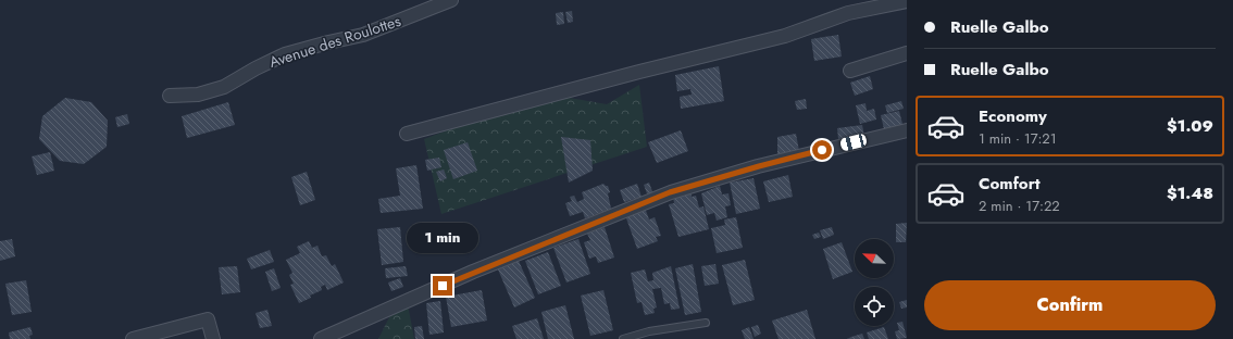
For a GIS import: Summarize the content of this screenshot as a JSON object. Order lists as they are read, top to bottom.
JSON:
{
  "streets": {
    "street": ["Avenue des Roulottes"]
  },
  "north": "top left",
  "page": {
    "banner": ["Ruelle Galbo", "Ruelle Galbo"],
    "list": [
      {
        "name": "Economy",
        "note": "1 min · 17:21",
        "value": "$1.09"
      },
      {
        "name": "Comfort",
        "note": "2 min · 17:22",
        "value": "$1.48"
      }
    ],
    "bubble": "1 min",
    "buttons": "Confirm"
  }
}
